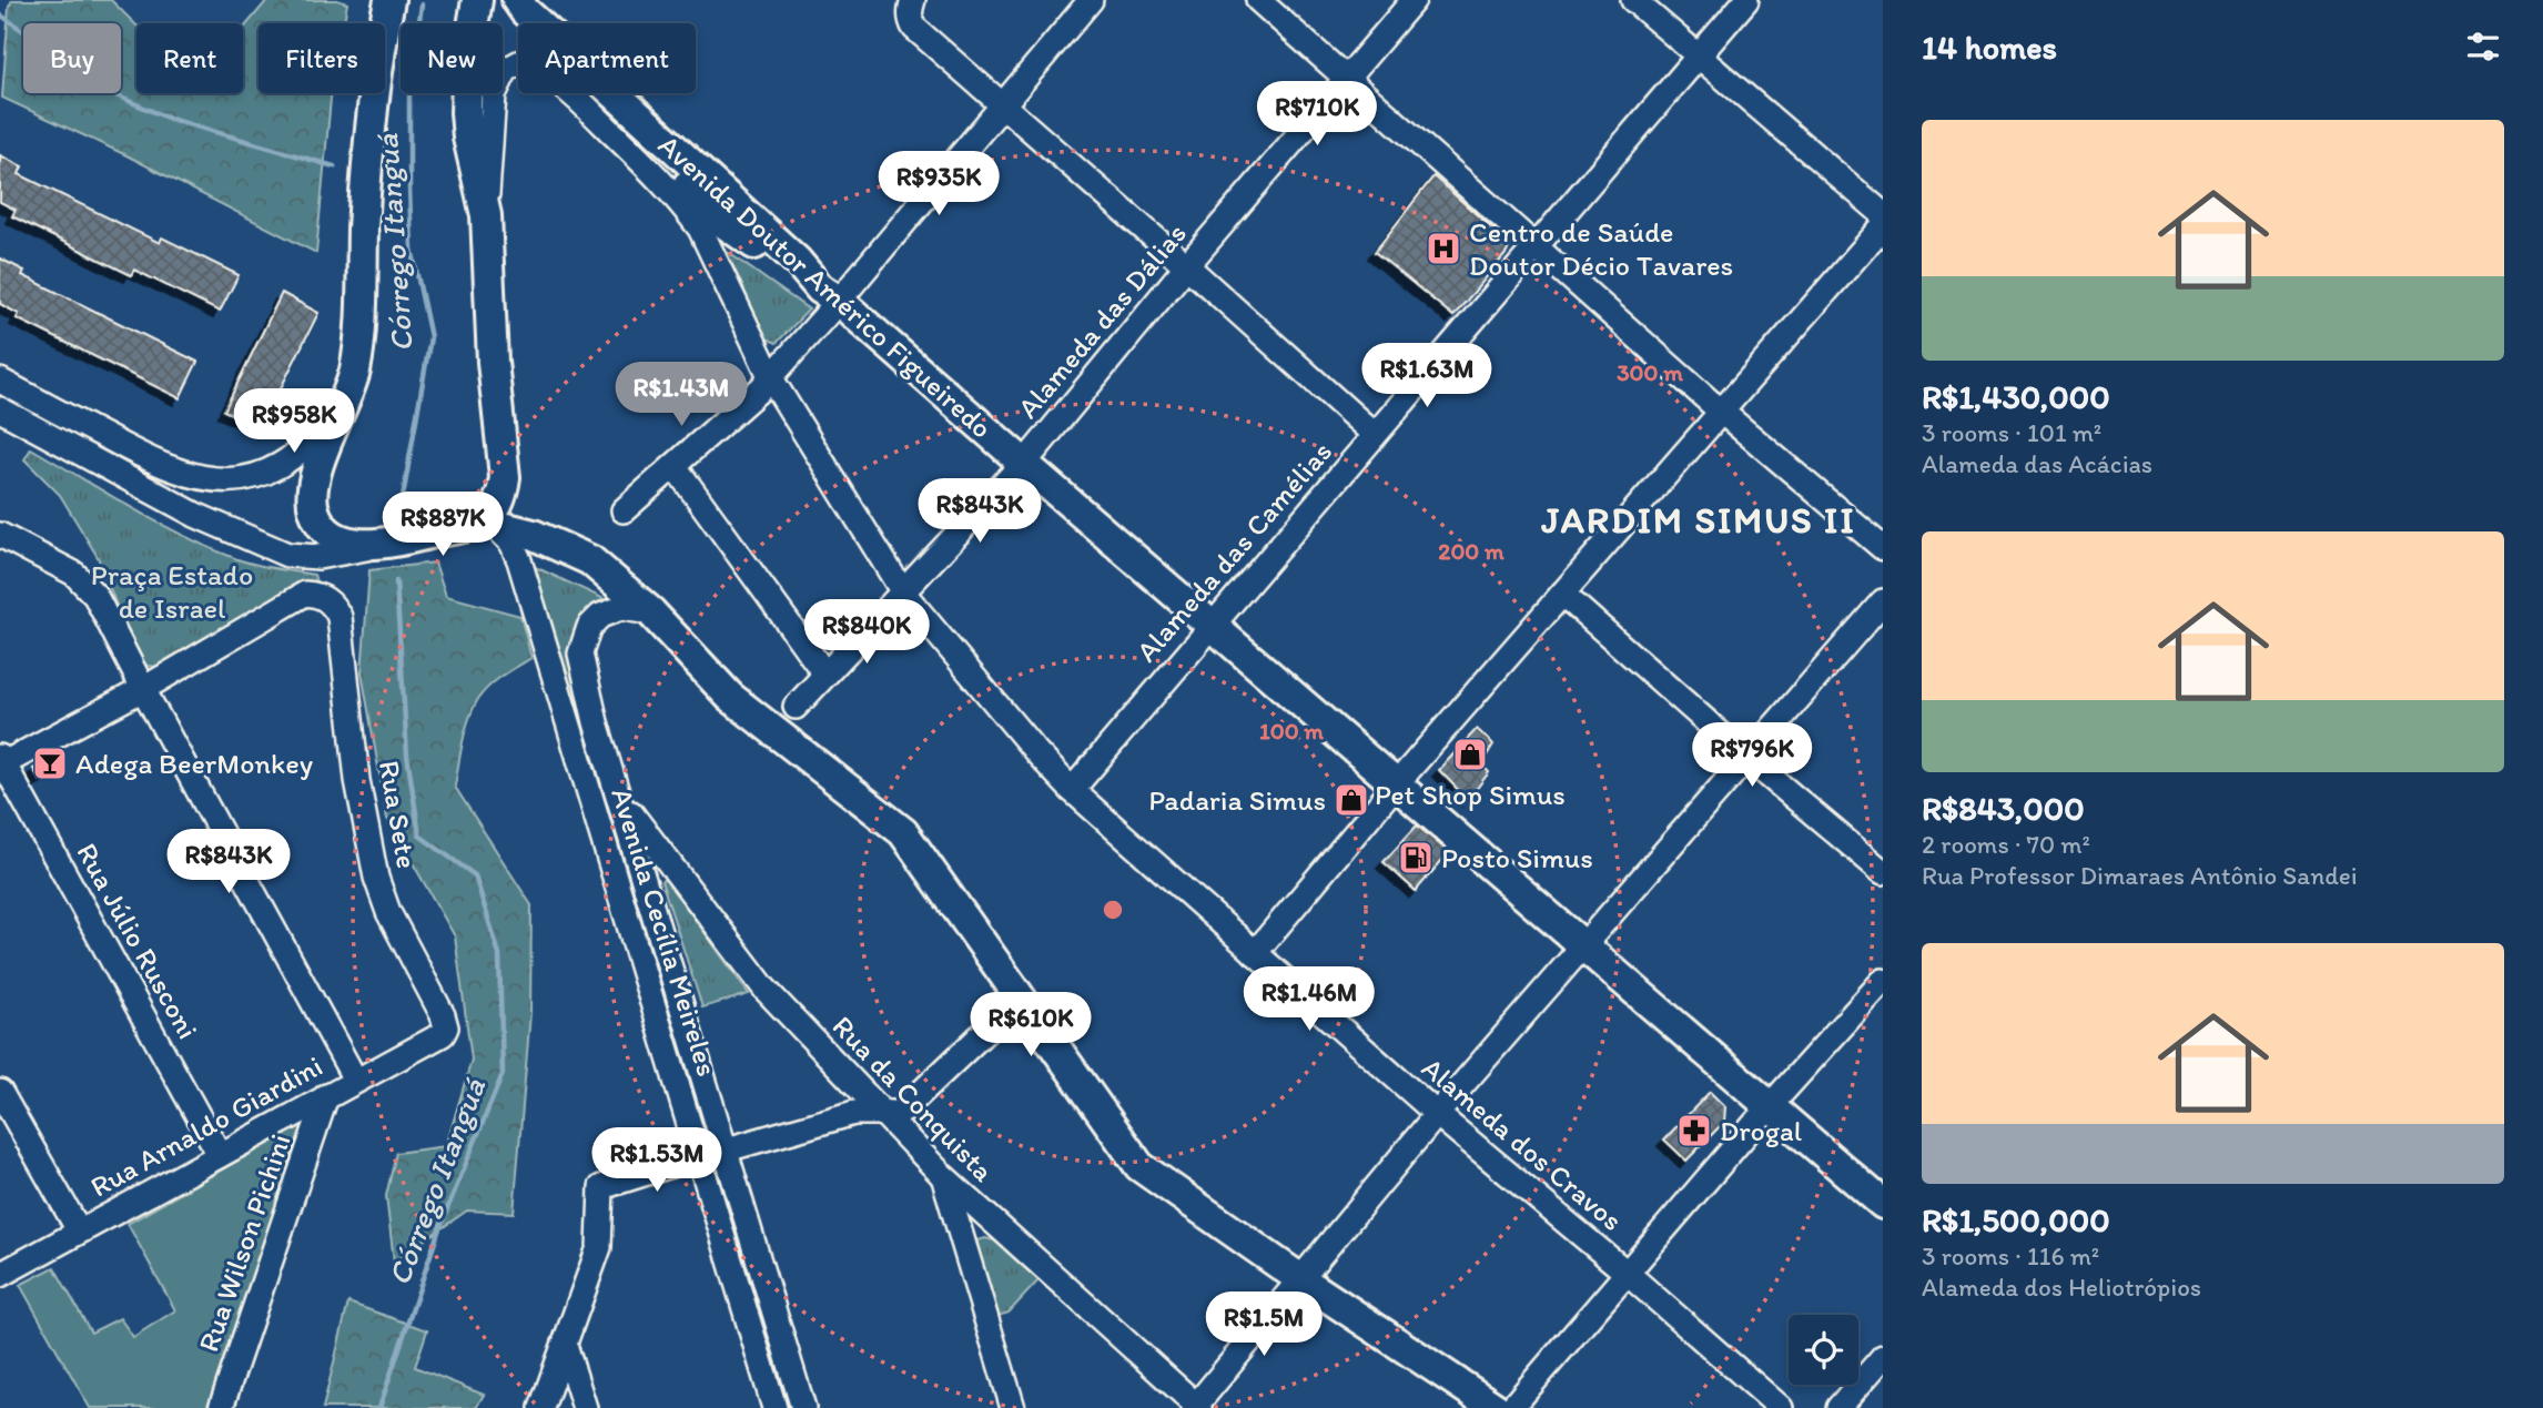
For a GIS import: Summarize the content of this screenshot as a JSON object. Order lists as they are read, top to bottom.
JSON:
{
  "streets": {
    "main road": ["Avenida Doutor Américo Figueiredo"],
    "street": [
      "Alameda das Dálias",
      "Alameda das Camélias",
      "Rua Sete",
      "Avenida Cecília Meireles",
      "Rua Júlio Rusconi",
      "Rua da Conquista",
      "Rua Arnaldo Giardini",
      "Alameda dos Cravos",
      "Rua Wilson Pichini"
    ]
  },
  "crossings": [
    ["Avenida Doutor Américo Figueiredo", "Alameda das Dálias"],
    ["Avenida Doutor Américo Figueiredo", "Alameda das Camélias"],
    ["Alameda das Dálias", "Alameda dos Cravos"],
    ["Alameda das Camélias", "Alameda dos Cravos"],
    ["Rua Sete", "Rua Arnaldo Giardini"],
    ["Rua Júlio Rusconi", "Rua Arnaldo Giardini"],
    ["Rua Arnaldo Giardini", "Rua Wilson Pichini"]
  ],
  "districts": ["JARDIM SIMUS II"],
  "water": ["Córrego Itanguá"],
  "parks": ["Praça Estado de Israel"],
  "places": {
    "hospital": ["Centro de Saúde Doutor Décio Tavares"],
    "shop": ["Pet Shop Simus", "Padaria Simus"],
    "bar": ["Adega BeerMonkey"],
    "fuel station": ["Posto Simus"],
    "pharmacy": ["Drogal"]
  },
  "page": {
    "heading": "14 homes",
    "chip": [
      "Buy",
      "Rent",
      "Filters",
      "New",
      "Apartment"
    ],
    "price": [
      "R$710K",
      "R$935K",
      "R$1.63M",
      "R$1.43M",
      "R$958K",
      "R$843K",
      "R$887K",
      "R$840K",
      "R$796K",
      "R$843K",
      "R$1.46M",
      "R$610K",
      "R$1.53M",
      "R$1.5M"
    ],
    "list": [
      {
        "name": "R$1,430,000",
        "note": "3 rooms · 101 m² · Alameda das Acácias"
      },
      {
        "name": "R$843,000",
        "note": "2 rooms · 70 m² · Rua Professor Dimaraes Antônio Sandei"
      },
      {
        "name": "R$1,500,000",
        "note": "3 rooms · 116 m² · Alameda dos Heliotrópios"
      }
    ]
  },
  "rings": ["300 m", "200 m", "100 m"]
}
